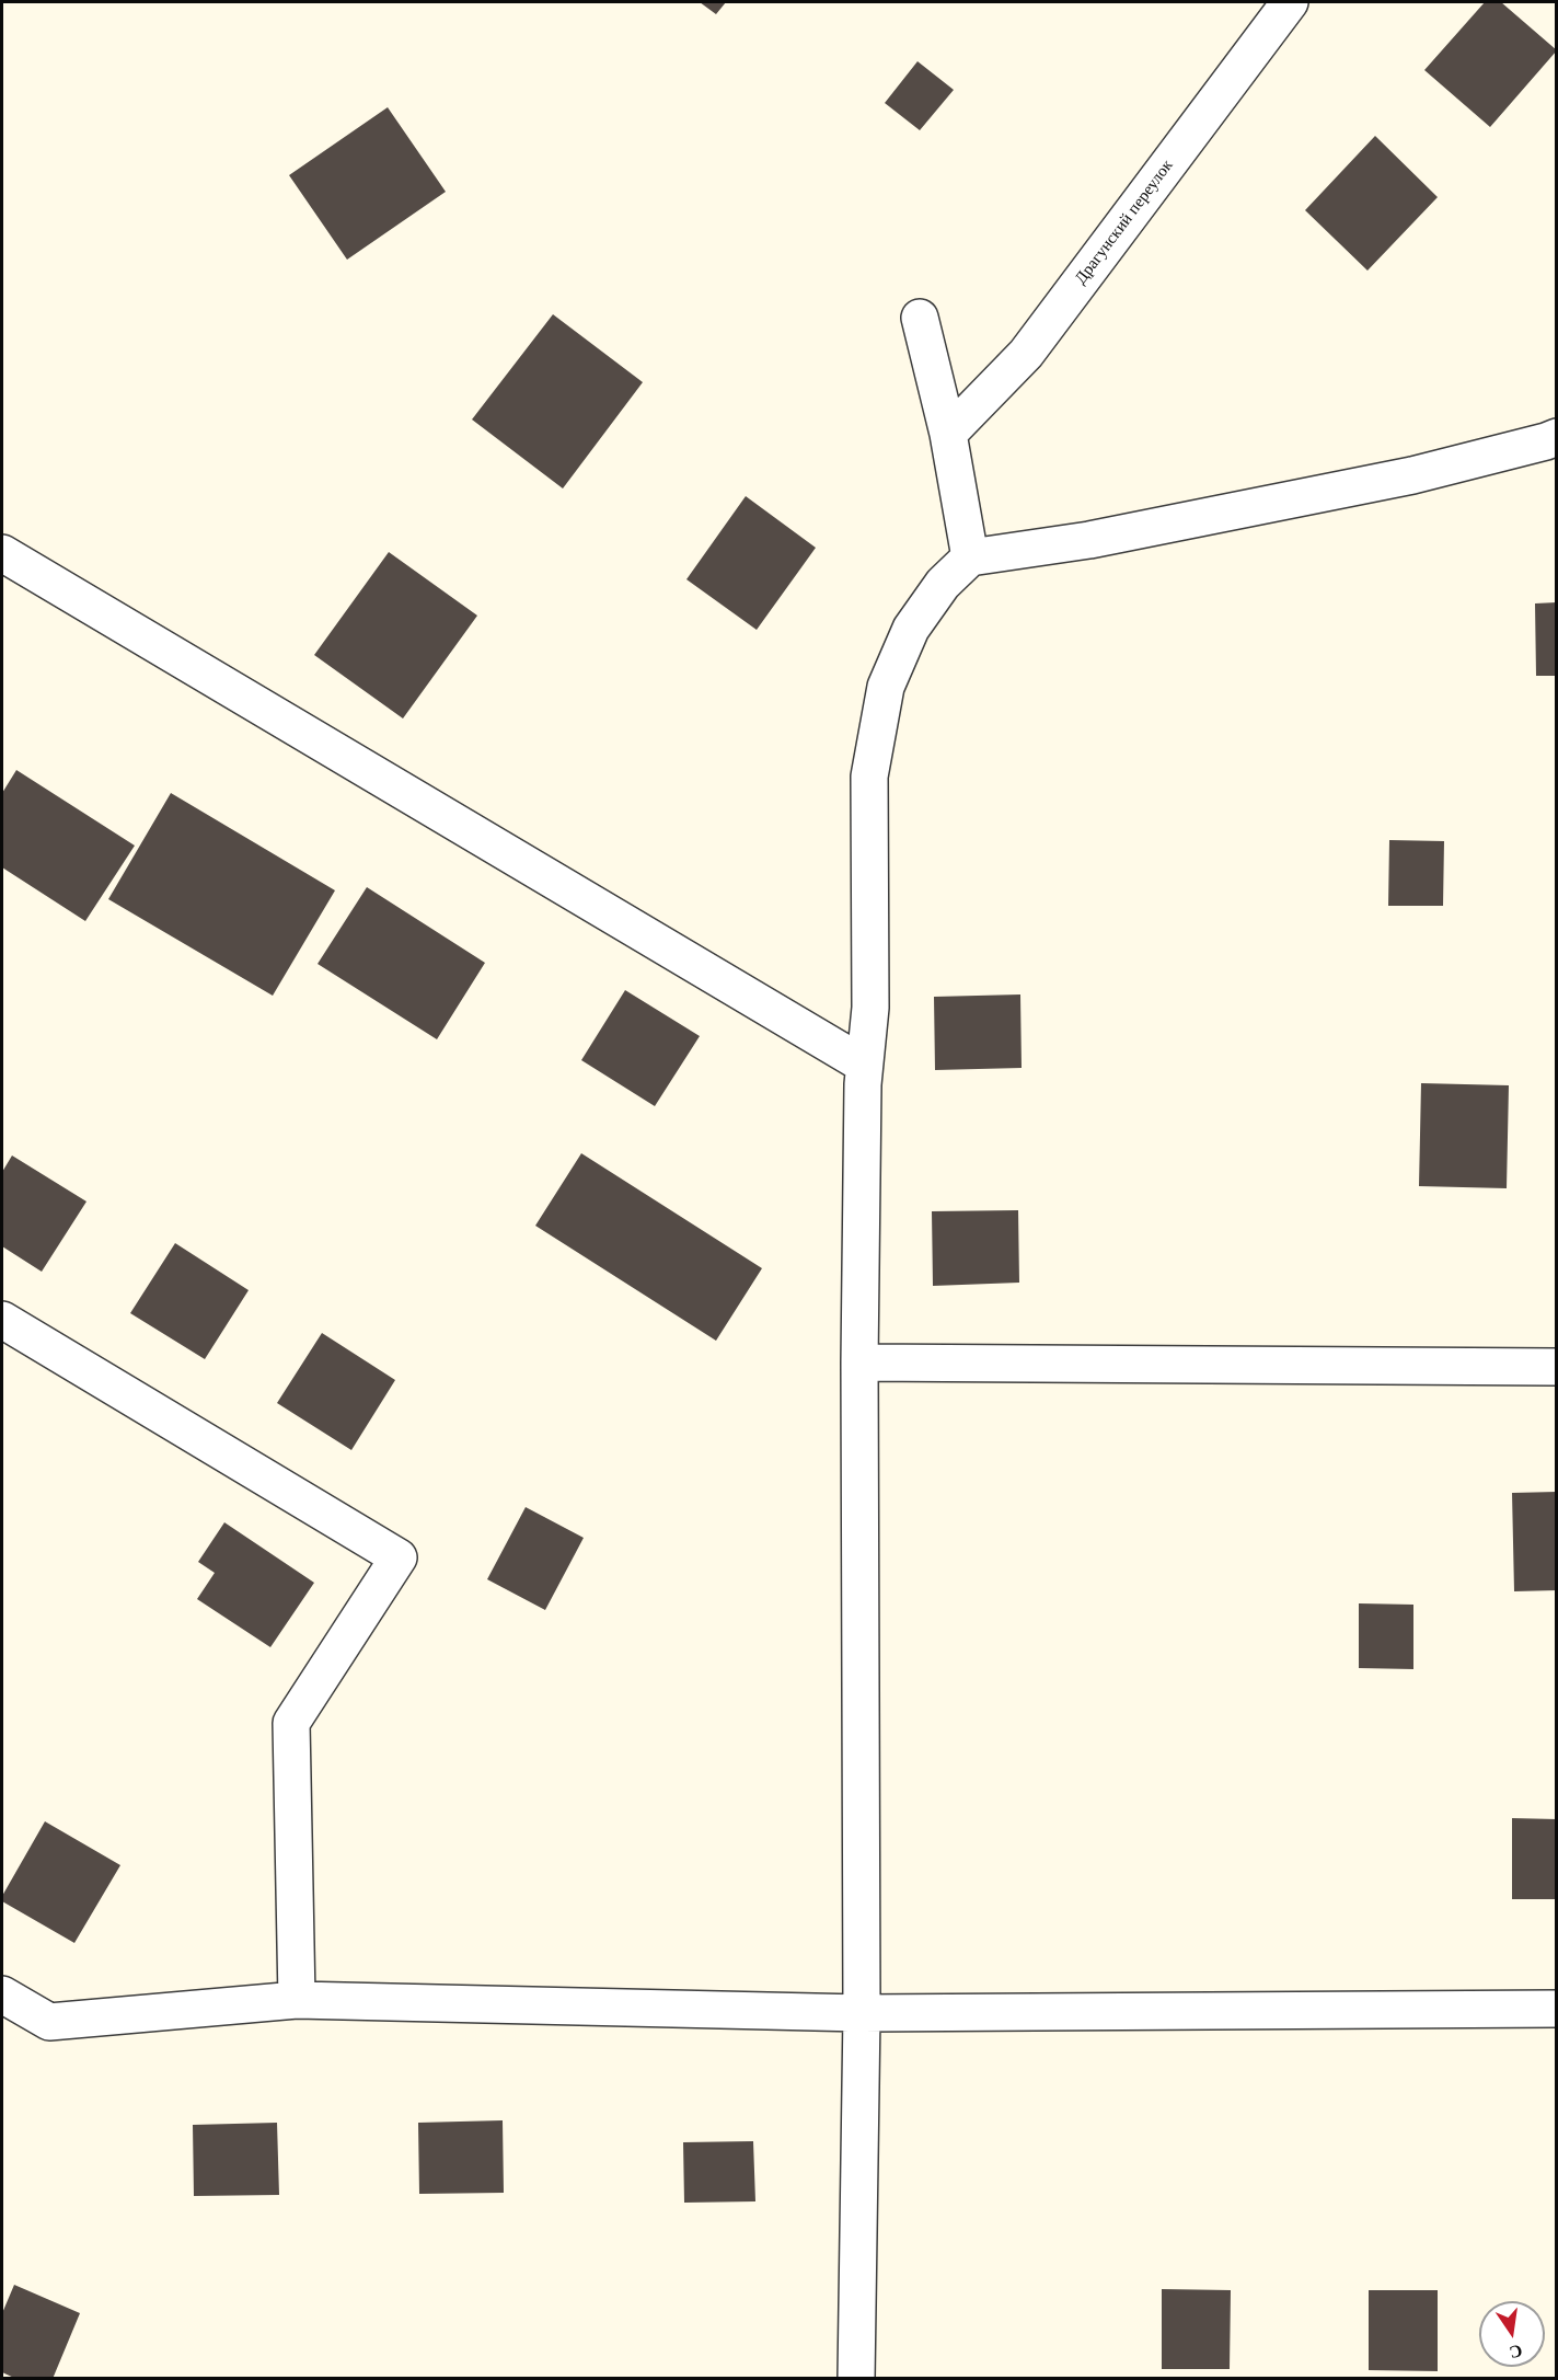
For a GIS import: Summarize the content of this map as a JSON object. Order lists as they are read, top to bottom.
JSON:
{
  "streets": {
    "street": ["Драгунский переулок"]
  },
  "north": "bottom"
}
